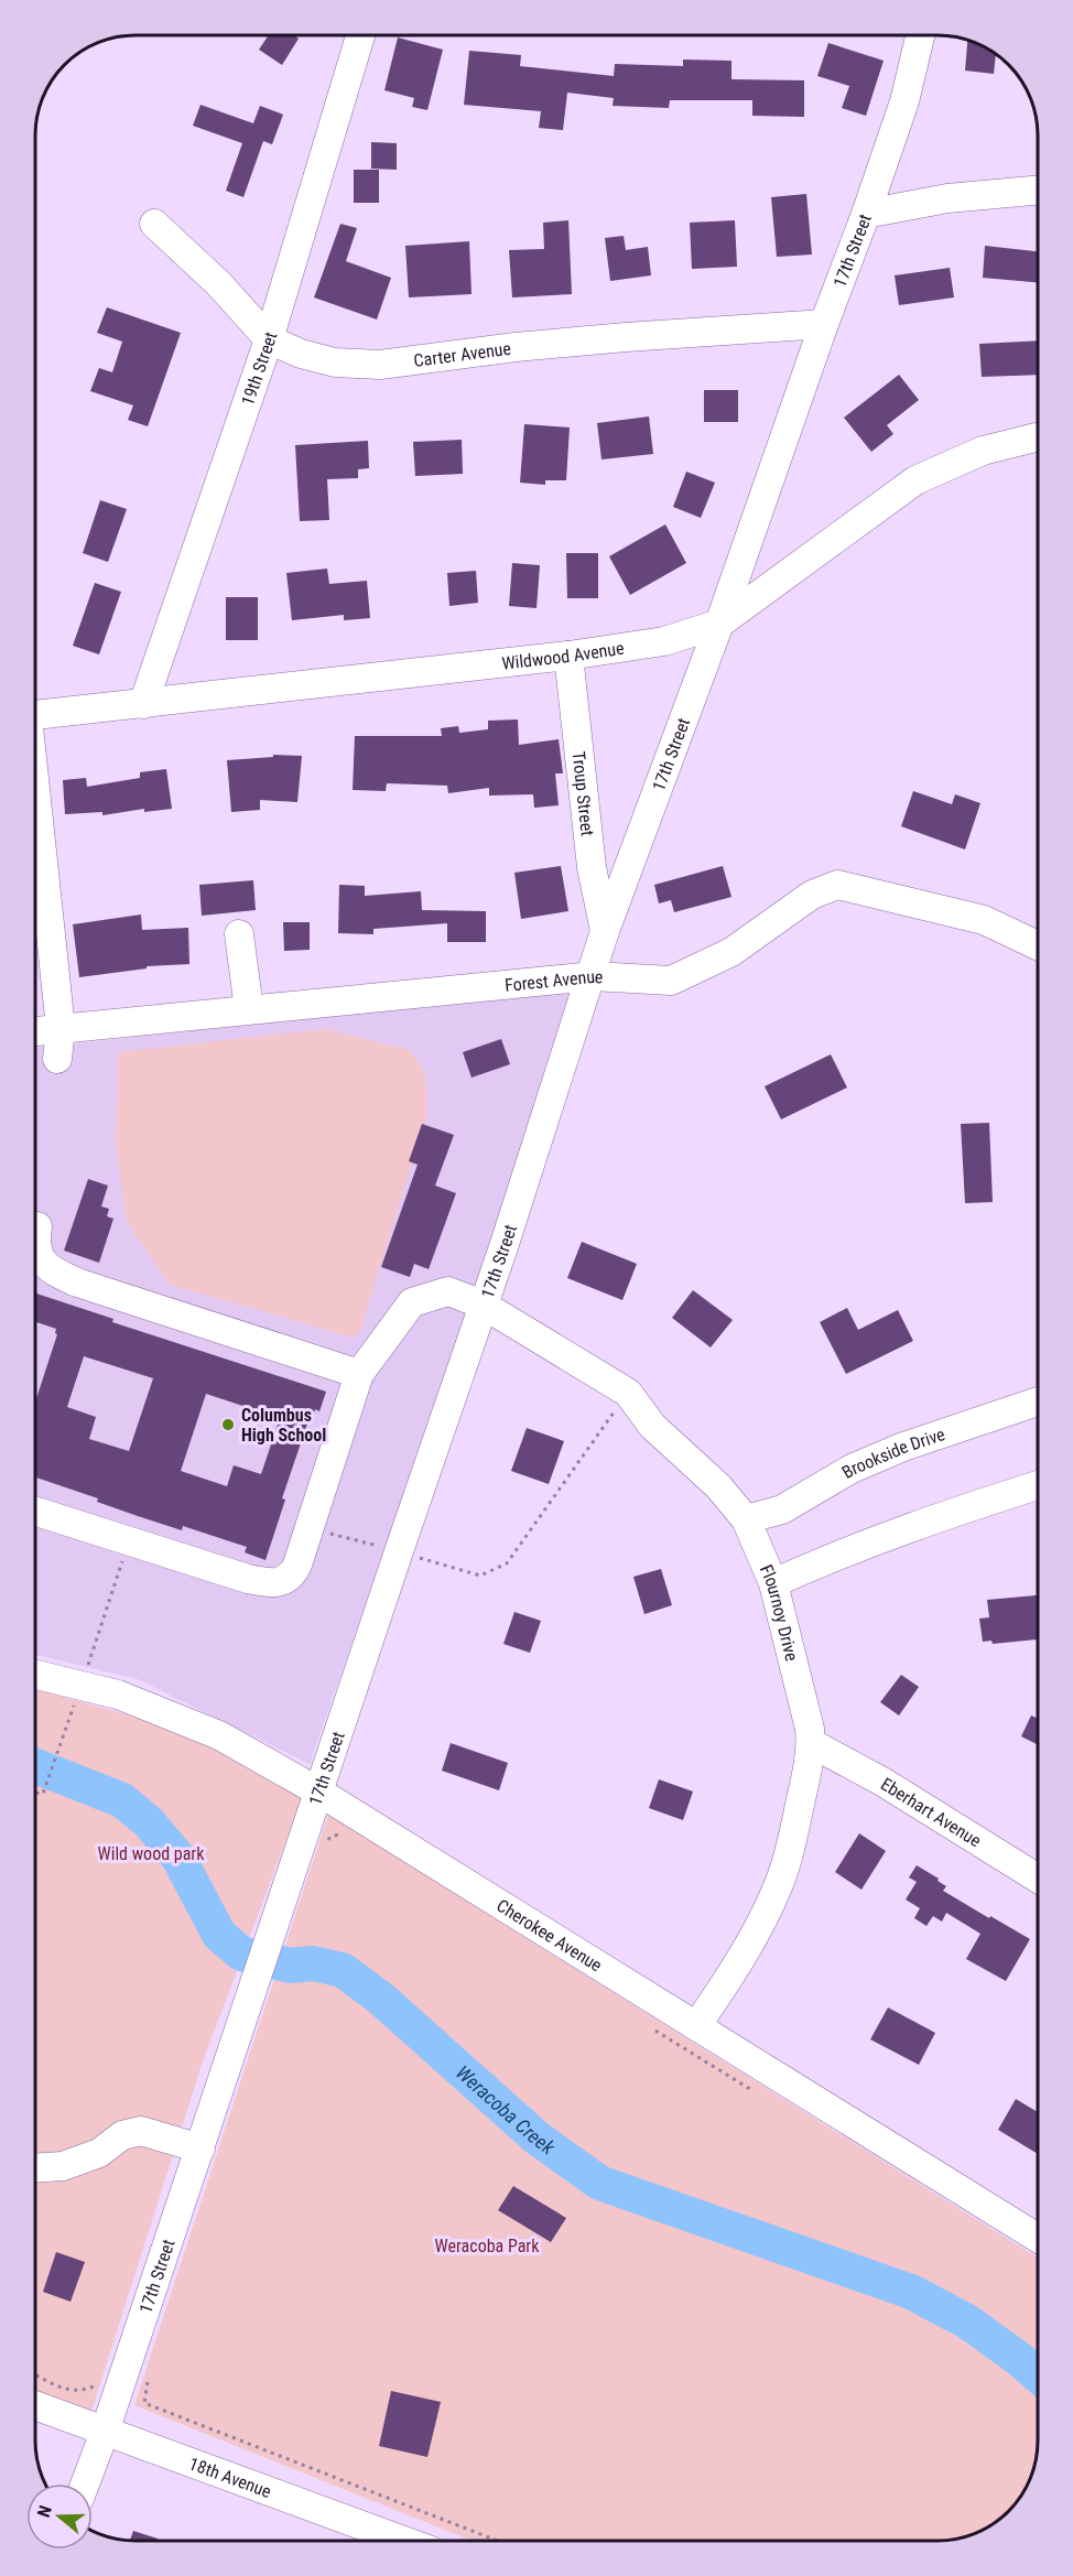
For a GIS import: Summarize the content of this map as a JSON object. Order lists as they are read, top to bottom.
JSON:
{
  "streets": {
    "street": [
      "17th Street",
      "Carter Avenue",
      "19th Street",
      "Wildwood Avenue",
      "Troup Street",
      "Forest Avenue",
      "Brookside Drive",
      "Flournoy Drive",
      "Eberhart Avenue",
      "Cherokee Avenue",
      "18th Avenue"
    ]
  },
  "crossings": [
    ["17th Street", "Carter Avenue"],
    ["17th Street", "Wildwood Avenue"],
    ["17th Street", "Troup Street"],
    ["17th Street", "Forest Avenue"],
    ["17th Street", "Flournoy Drive"],
    ["17th Street", "Cherokee Avenue"],
    ["17th Street", "18th Avenue"],
    ["Carter Avenue", "19th Street"],
    ["19th Street", "Wildwood Avenue"],
    ["Wildwood Avenue", "Troup Street"],
    ["Brookside Drive", "Flournoy Drive"],
    ["Flournoy Drive", "Eberhart Avenue"],
    ["Flournoy Drive", "Cherokee Avenue"]
  ],
  "water": ["Weracoba Creek"],
  "parks": ["Wild wood park", "Weracoba Park"],
  "places": ["Columbus High School"],
  "north": "left"
}
